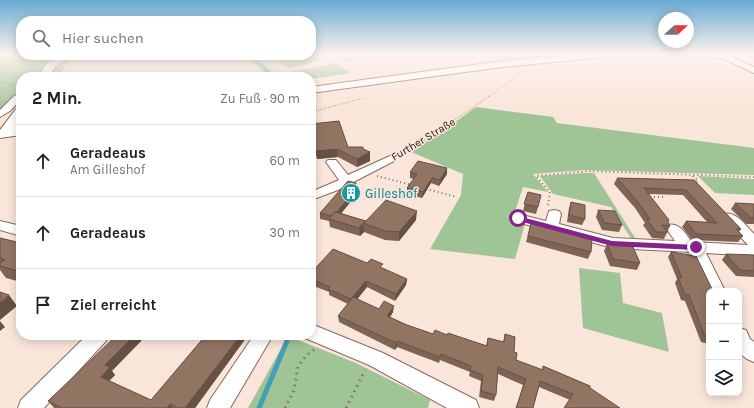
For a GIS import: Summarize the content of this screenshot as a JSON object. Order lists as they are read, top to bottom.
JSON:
{
  "streets": {
    "street": ["Further Straße"]
  },
  "places": {
    "building": ["Gilleshof"]
  },
  "north": "right",
  "page": {
    "search": "Hier suchen",
    "heading": ["2 Min.", "Zu Fuß · 90 m"],
    "list": [
      ["Geradeaus", "Am Gilleshof", "60 m"],
      ["Geradeaus", "30 m"],
      "Ziel erreicht"
    ],
    "map_buttons": ["+", "−"]
  }
}
